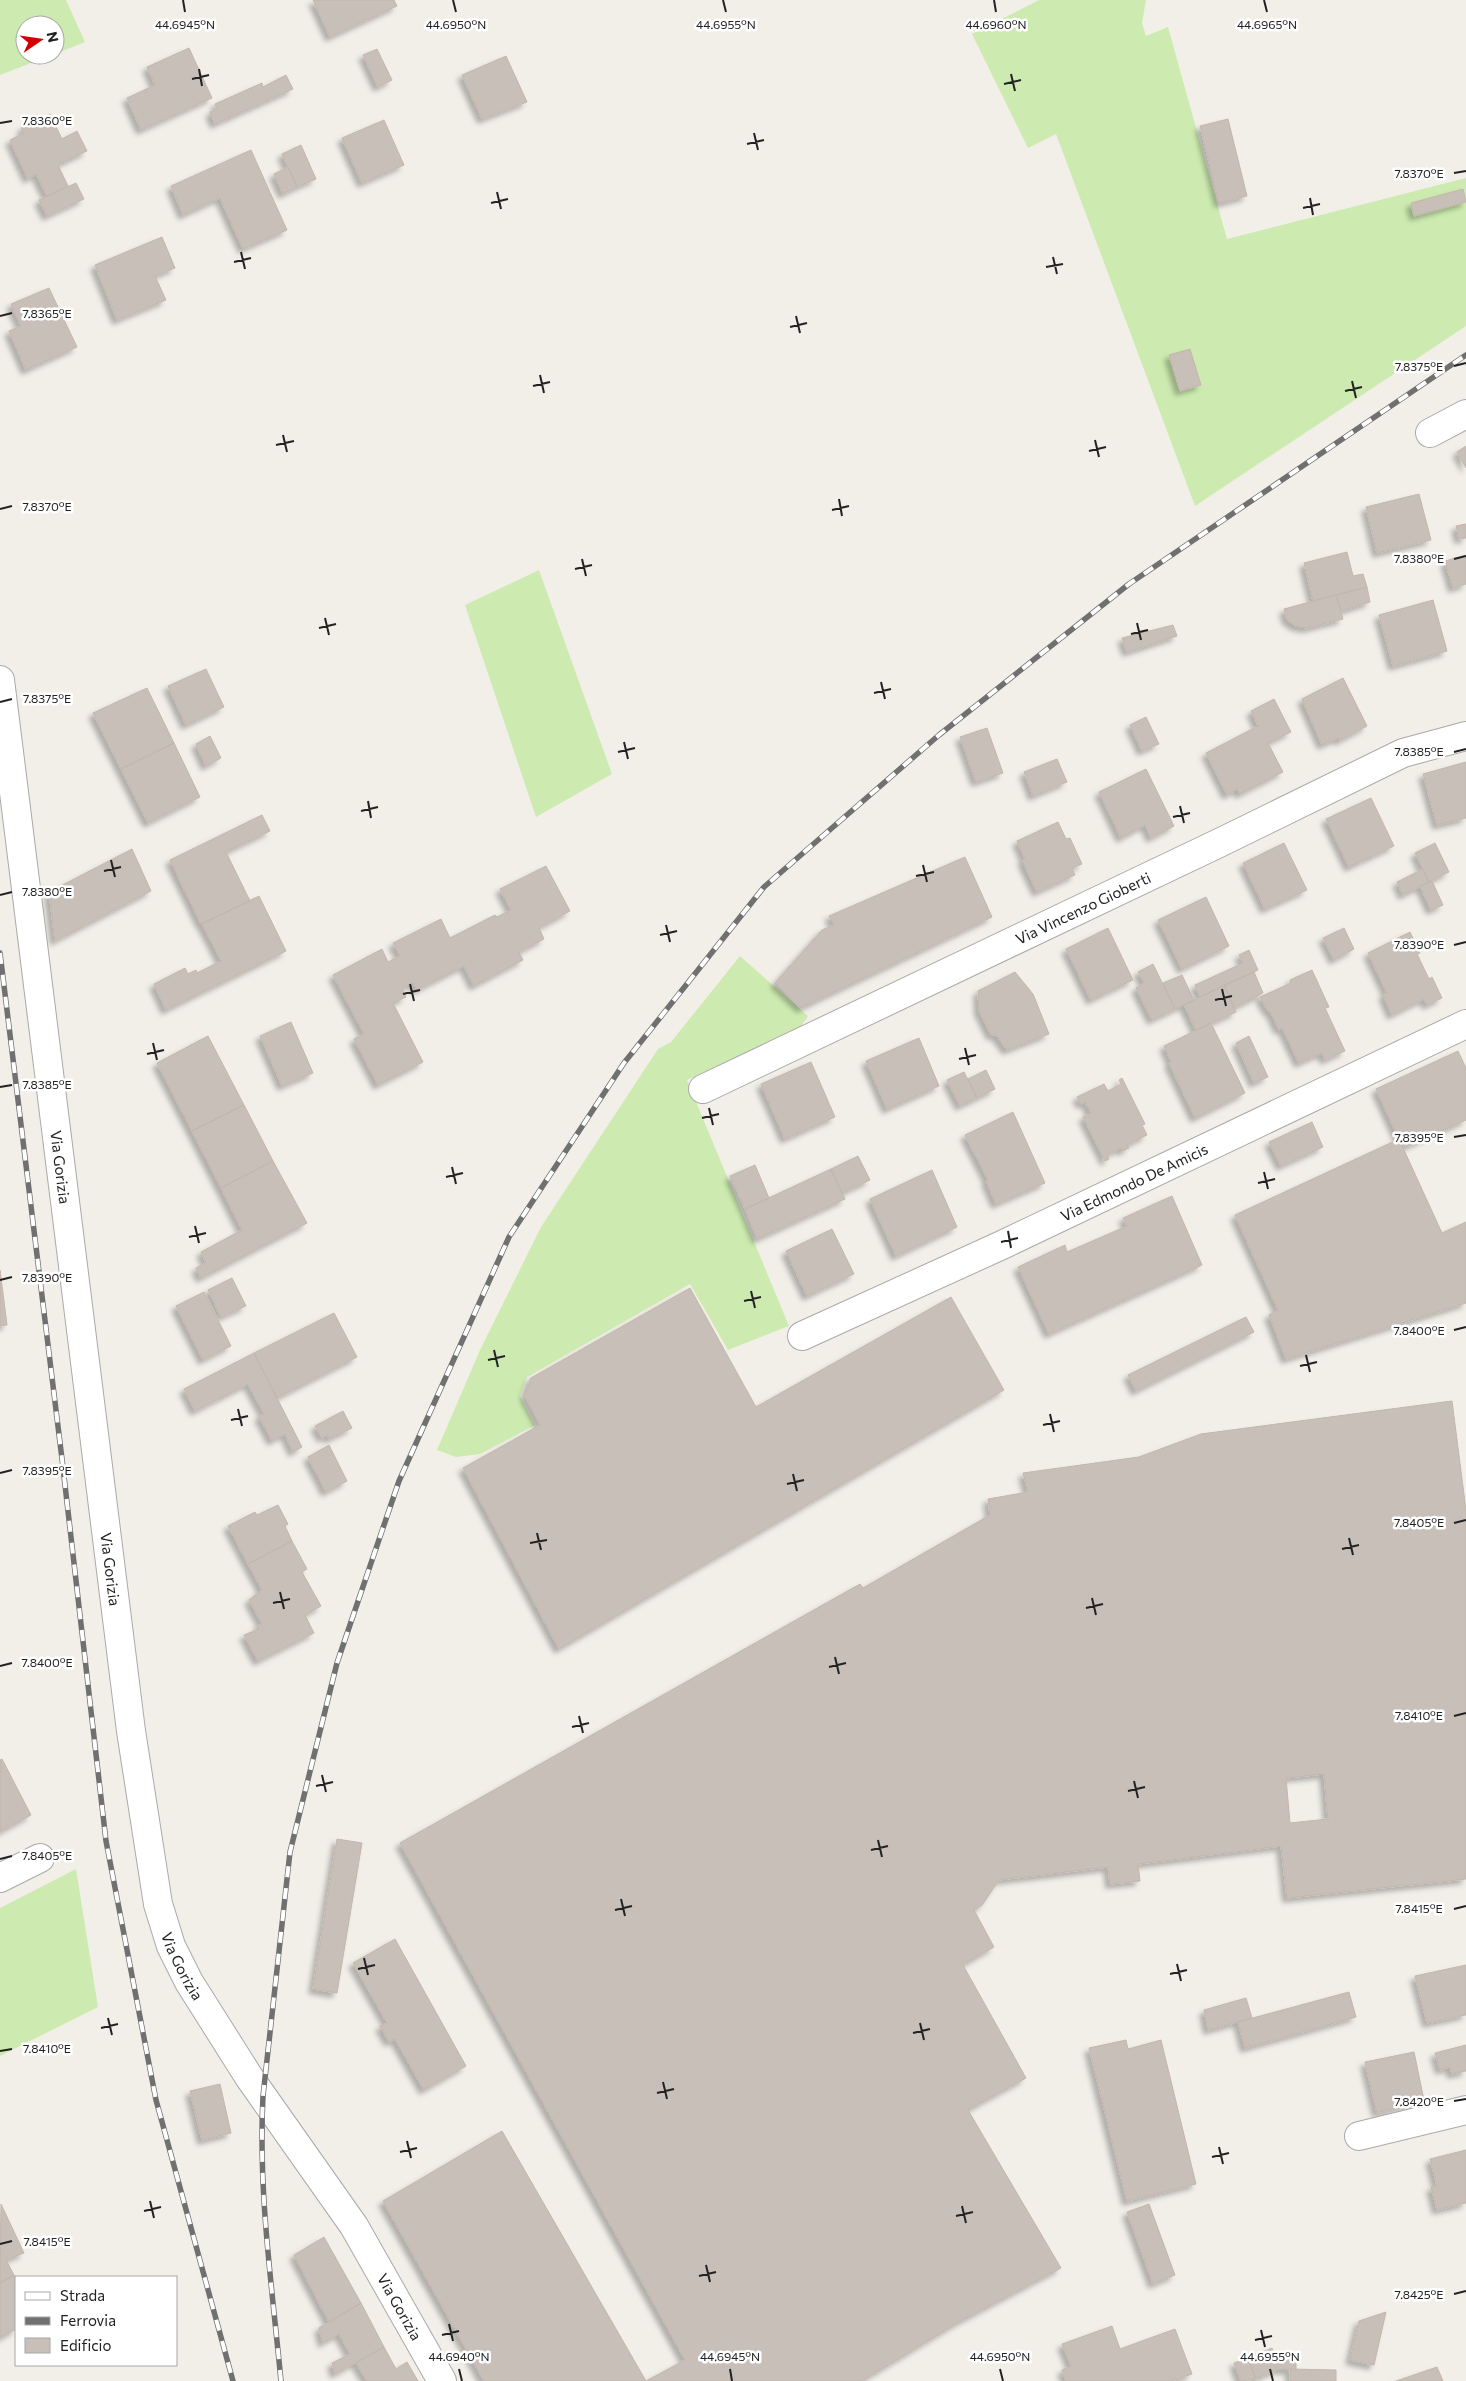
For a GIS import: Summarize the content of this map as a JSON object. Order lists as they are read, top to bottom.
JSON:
{
  "streets": {
    "street": ["Via Vincenzo Gioberti", "Via Gorizia", "Via Edmondo De Amicis"]
  },
  "legend": ["Strada", "Ferrovia", "Edificio"],
  "north": "right",
  "coordinates": [
    "44.6945°N",
    "44.6950°N",
    "44.6955°N",
    "44.6960°N",
    "44.6965°N",
    "7.8360°E",
    "7.8370°E",
    "7.8365°E",
    "7.8375°E",
    "7.8380°E",
    "7.8385°E",
    "7.8390°E",
    "7.8395°E",
    "7.8400°E",
    "7.8405°E",
    "7.8410°E",
    "7.8415°E",
    "7.8420°E",
    "7.8425°E",
    "44.6940°N"
  ]
}
